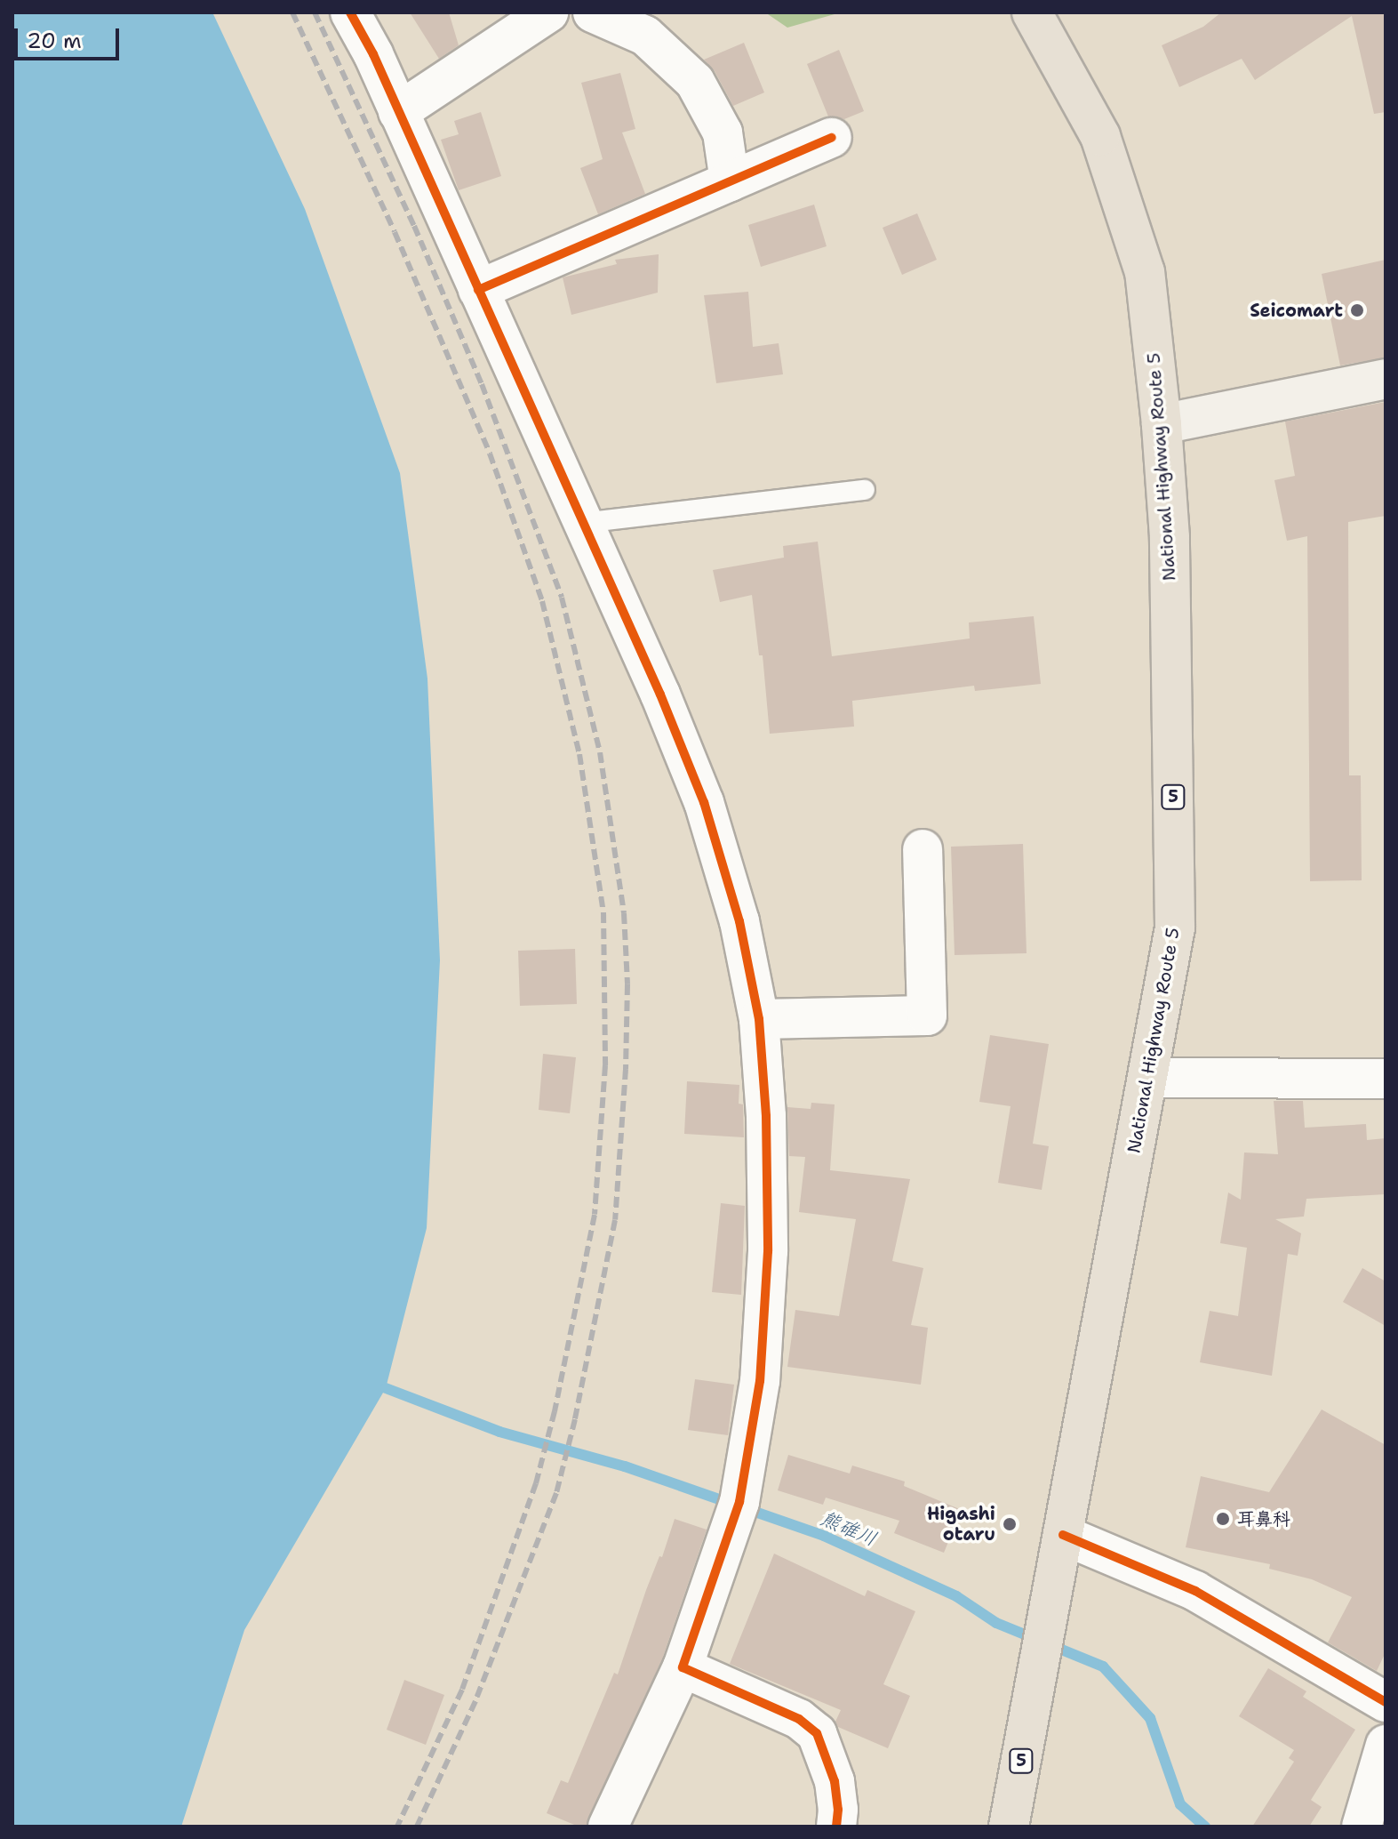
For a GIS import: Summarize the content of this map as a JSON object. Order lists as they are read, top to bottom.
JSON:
{
  "streets": {
    "highway": ["National Highway Route 5", "5"]
  },
  "water": ["熊碓川"],
  "places": ["Seicomart", "耳鼻科", "Higashi otaru"],
  "scale_bar": "20 m"
}
